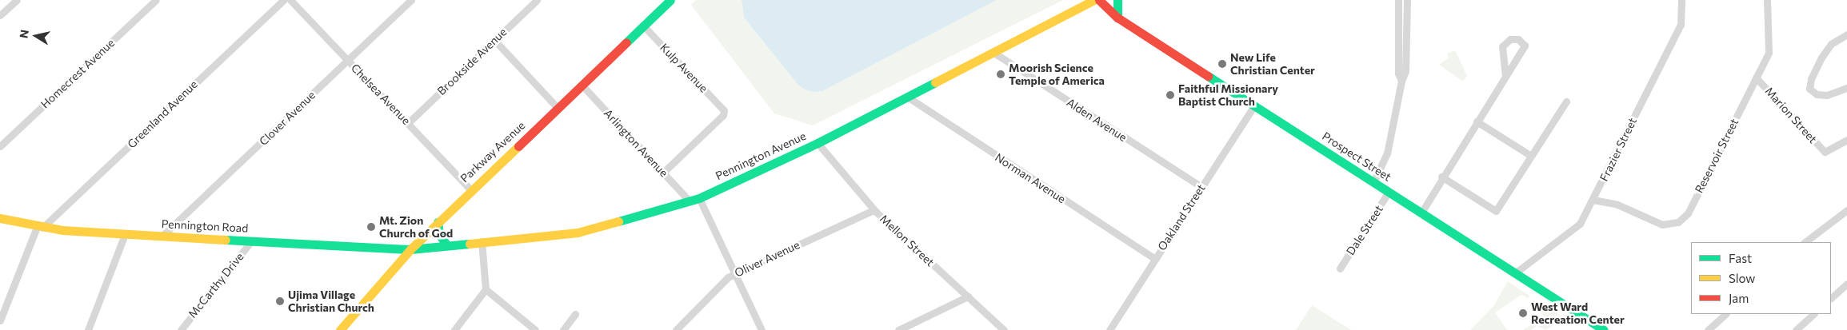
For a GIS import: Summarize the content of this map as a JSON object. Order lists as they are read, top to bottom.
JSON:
{
  "streets": {
    "main road": [
      "Parkway Avenue",
      "Pennington Avenue",
      "Prospect Street",
      "Pennington Road"
    ],
    "street": [
      "Brookside Avenue",
      "Kulp Avenue",
      "Homecrest Avenue",
      "Chelsea Avenue",
      "Greenland Avenue",
      "Marion Street",
      "Clover Avenue",
      "Alden Avenue",
      "Arlington Avenue",
      "Frazier Street",
      "Reservoir Street",
      "Norman Avenue",
      "Oakland Street",
      "Dale Street",
      "Mellon Street",
      "Oliver Avenue",
      "McCarthy Drive"
    ]
  },
  "crossings": [
    ["Brookside Avenue", "Chelsea Avenue"],
    ["Kulp Avenue", "Arlington Avenue"],
    ["Kulp Avenue", "Parkway Avenue"],
    ["Chelsea Avenue", "Clover Avenue"],
    ["Chelsea Avenue", "Parkway Avenue"],
    ["Greenland Avenue", "Pennington Road"],
    ["Marion Street", "Reservoir Street"],
    ["Clover Avenue", "Pennington Road"],
    ["Alden Avenue", "Pennington Avenue"],
    ["Alden Avenue", "Oakland Street"],
    ["Arlington Avenue", "Parkway Avenue"],
    ["Arlington Avenue", "Pennington Avenue"],
    ["Frazier Street", "Reservoir Street"],
    ["Frazier Street", "Prospect Street"],
    ["Parkway Avenue", "Pennington Avenue"],
    ["Parkway Avenue", "Pennington Road"],
    ["Pennington Avenue", "Norman Avenue"],
    ["Pennington Avenue", "Pennington Road"],
    ["Pennington Avenue", "Mellon Street"],
    ["Prospect Street", "Oakland Street"],
    ["Prospect Street", "Dale Street"],
    ["Norman Avenue", "Oakland Street"],
    ["Pennington Road", "McCarthy Drive"],
    ["Mellon Street", "Oliver Avenue"]
  ],
  "places": [
    "New Life Christian Center",
    "Moorish Science Temple of America",
    "Faithful Missionary Baptist Church",
    "Mt. Zion Church of God",
    "Ujima Village Christian Church",
    "West Ward Recreation Center"
  ],
  "legend": ["Fast", "Slow", "Jam"],
  "north": "left"
}
